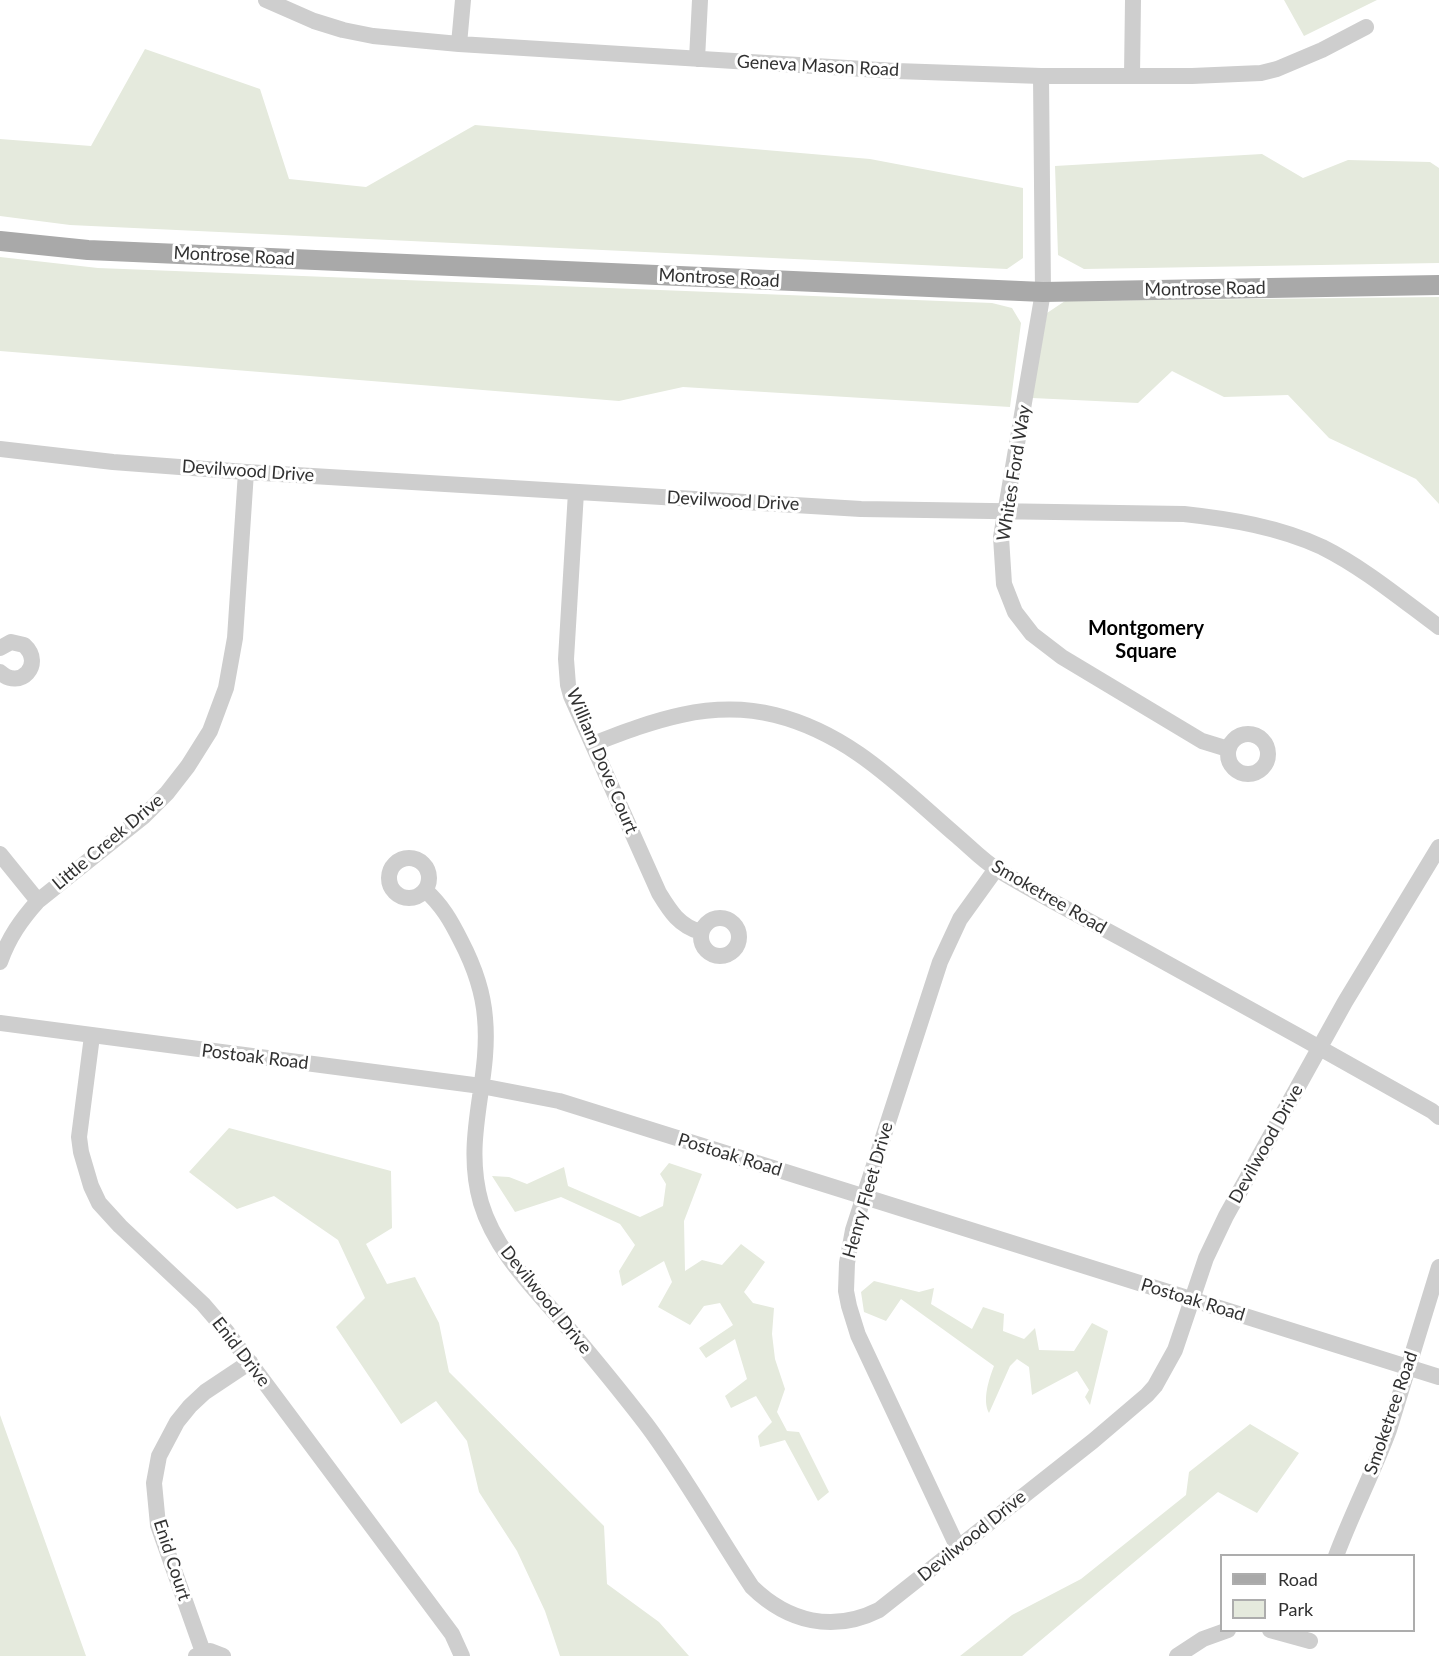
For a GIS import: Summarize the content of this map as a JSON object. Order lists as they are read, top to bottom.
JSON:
{
  "streets": {
    "main road": ["Montrose Road"],
    "street": [
      "Geneva Mason Road",
      "Devilwood Drive",
      "Whites Ford Way",
      "William Dove Court",
      "Little Creek Drive",
      "Smoketree Road",
      "Postoak Road",
      "Henry Fleet Drive",
      "Enid Drive",
      "Enid Court"
    ]
  },
  "crossings": [
    ["Geneva Mason Road", "Whites Ford Way"],
    ["Montrose Road", "Whites Ford Way"],
    ["Devilwood Drive", "Whites Ford Way"],
    ["Devilwood Drive", "William Dove Court"],
    ["Devilwood Drive", "Little Creek Drive"],
    ["Devilwood Drive", "Smoketree Road"],
    ["Devilwood Drive", "Postoak Road"],
    ["Devilwood Drive", "Henry Fleet Drive"],
    ["William Dove Court", "Smoketree Road"],
    ["Smoketree Road", "Postoak Road"],
    ["Smoketree Road", "Henry Fleet Drive"],
    ["Postoak Road", "Henry Fleet Drive"],
    ["Postoak Road", "Enid Drive"],
    ["Enid Drive", "Enid Court"]
  ],
  "districts": ["Montgomery Square"],
  "legend": ["Road", "Park"]
}
